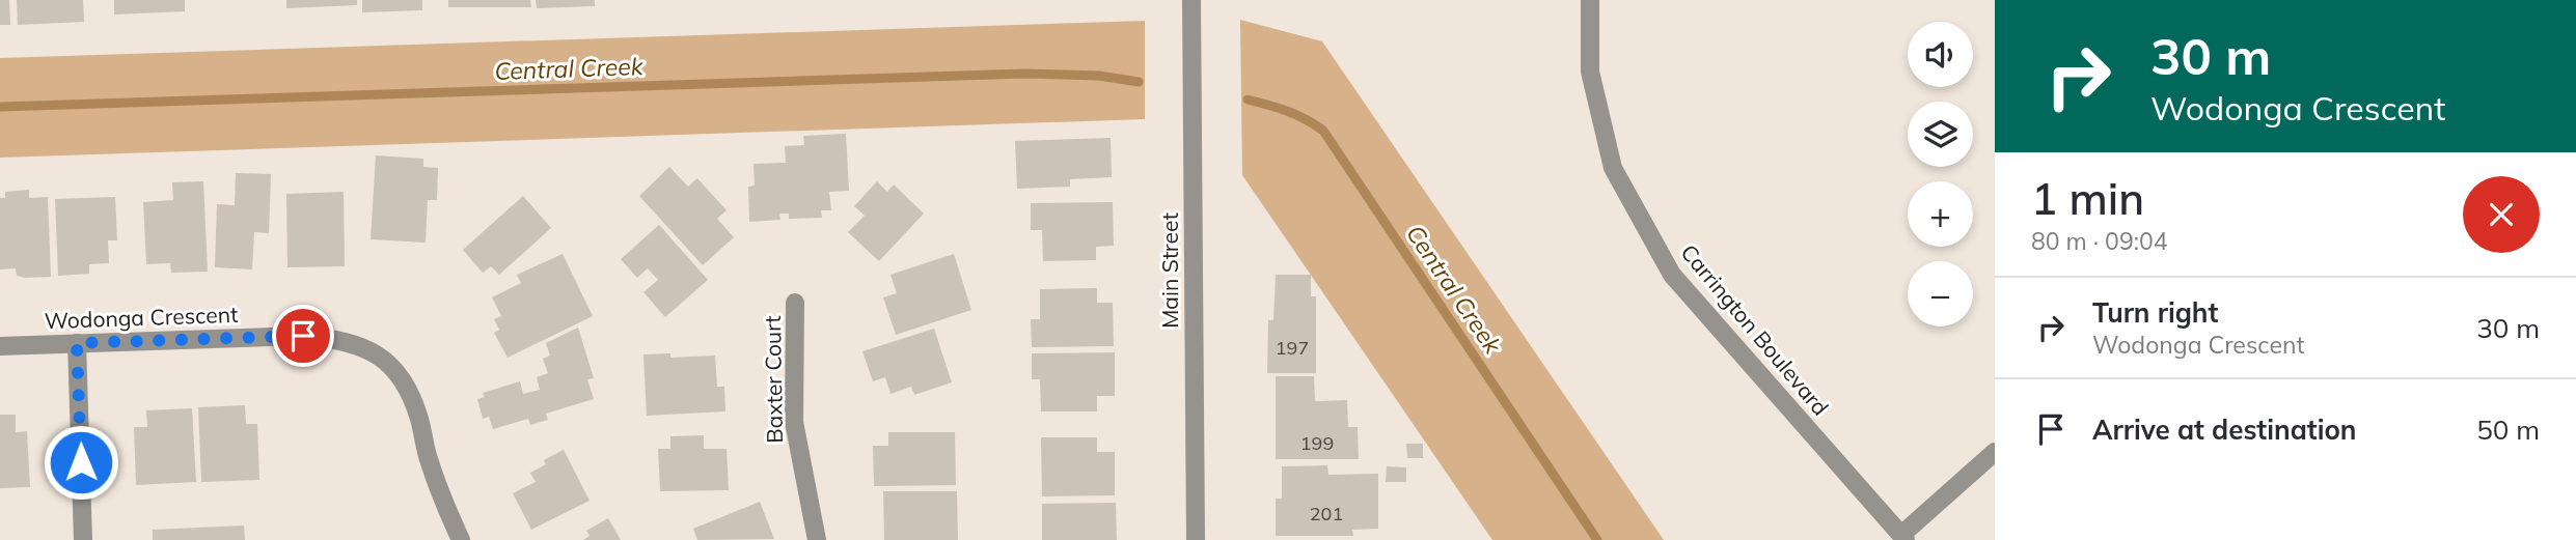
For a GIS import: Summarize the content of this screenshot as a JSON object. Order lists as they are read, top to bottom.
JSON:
{
  "streets": {
    "street": [
      "Main Street",
      "Wodonga Crescent",
      "Carrington Boulevard",
      "Baxter Court"
    ]
  },
  "water": ["Central Creek"],
  "house_numbers": ["197", "199", "201"],
  "page": {
    "turn": ["30 m", "Wodonga Crescent"],
    "map_buttons": ["+", "−"],
    "heading": ["1 min", "80 m · 09:04"],
    "list": [
      {
        "name": "Turn right",
        "note": "Wodonga Crescent",
        "value": "30 m"
      },
      {
        "name": "Arrive at destination",
        "value": "50 m"
      }
    ]
  }
}
